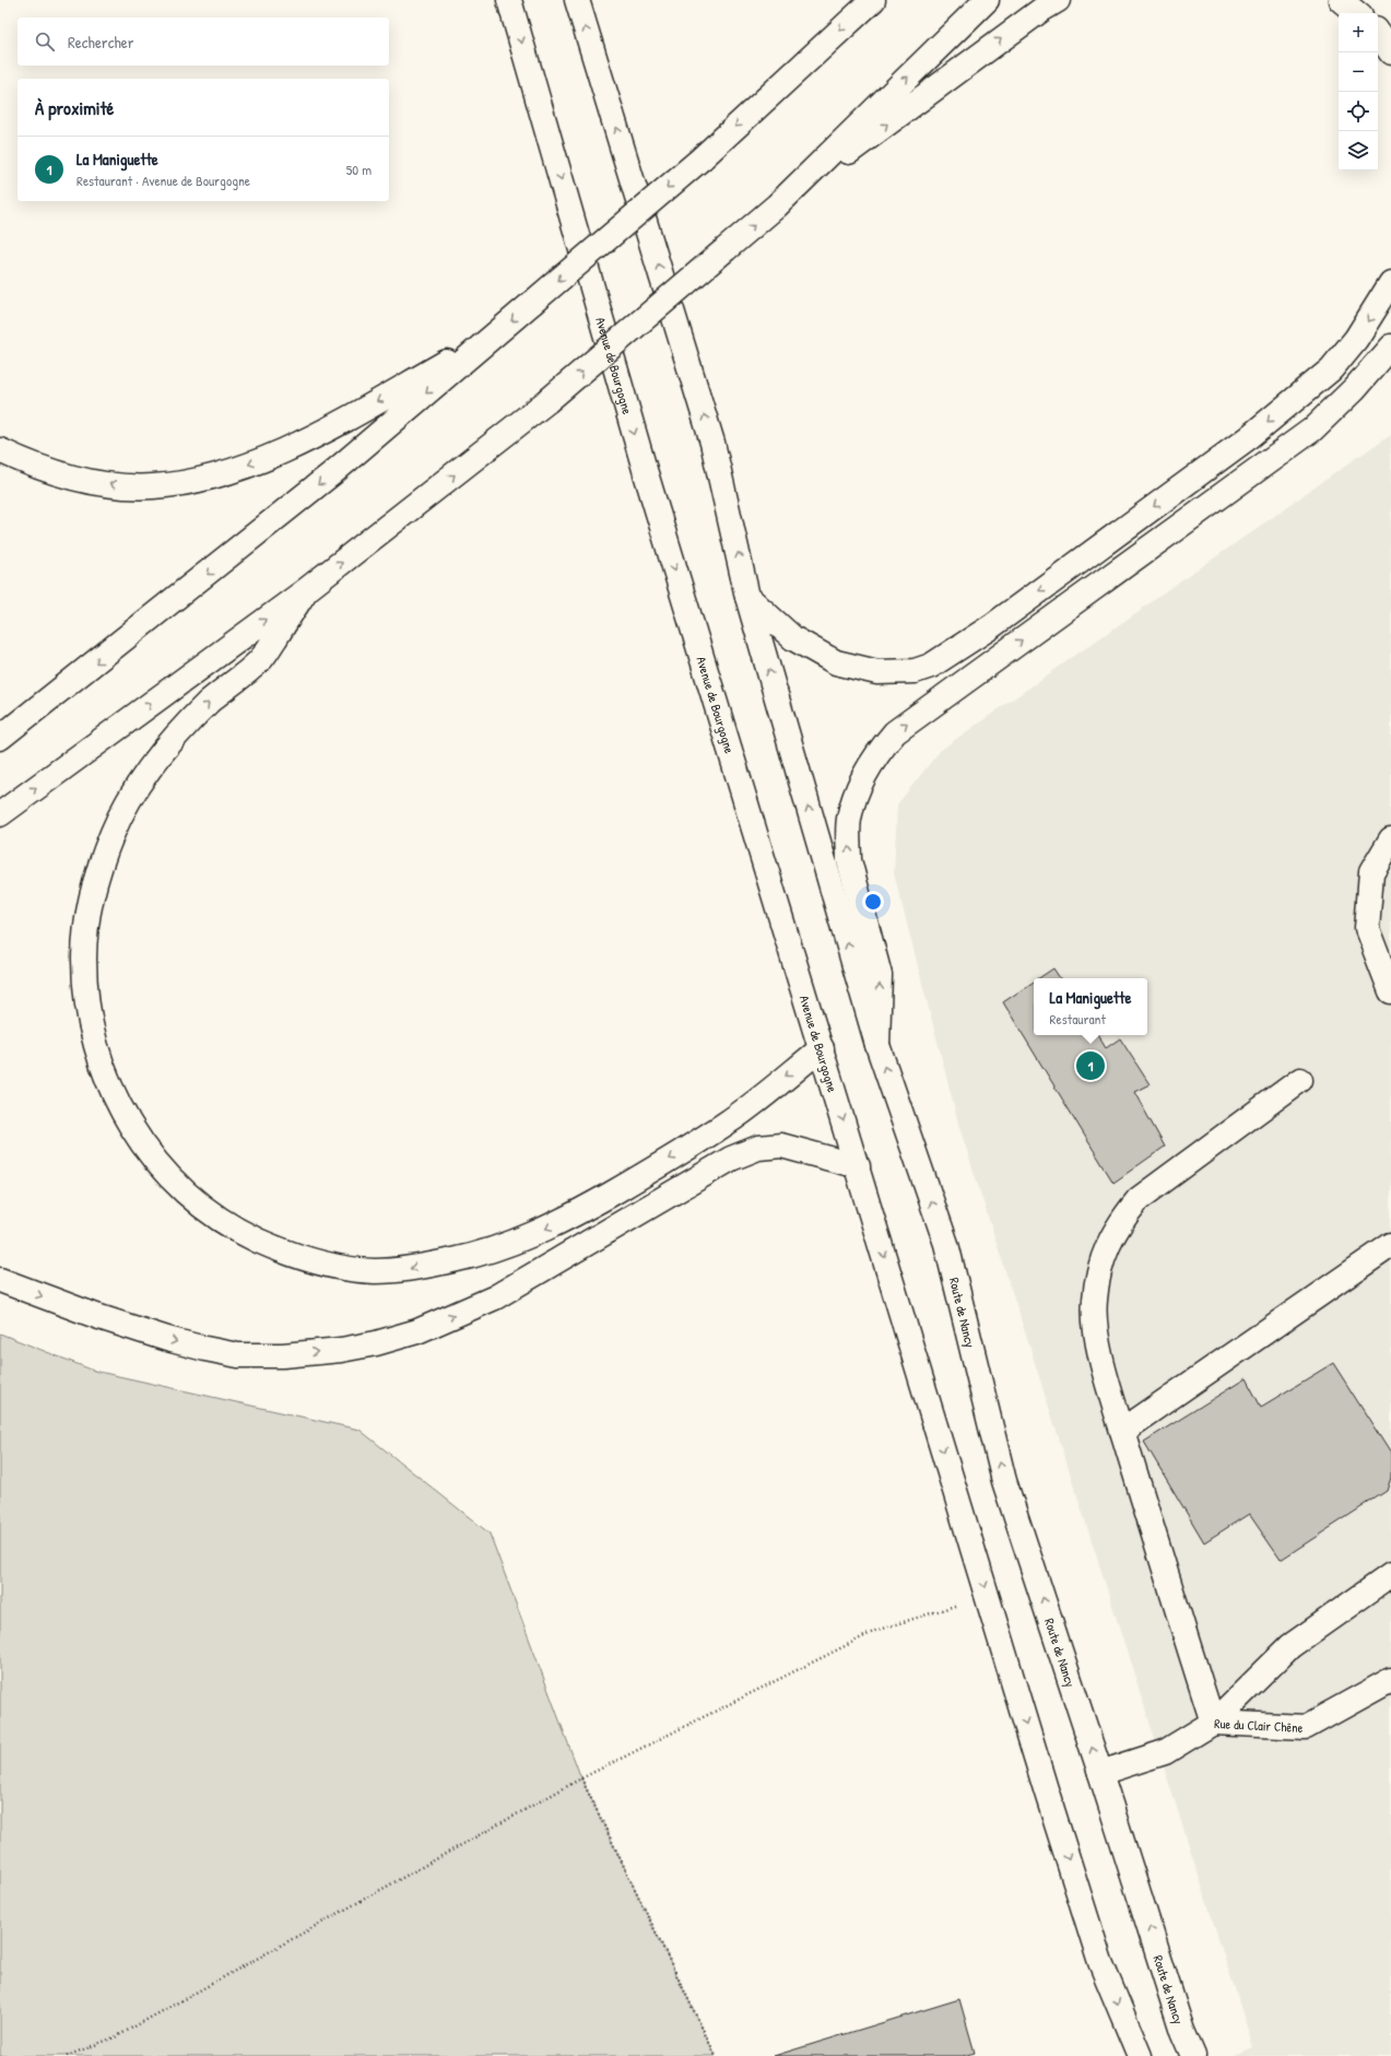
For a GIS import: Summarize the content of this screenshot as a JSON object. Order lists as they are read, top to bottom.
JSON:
{
  "streets": {
    "main road": ["Avenue de Bourgogne", "Route de Nancy", "Rue du Clair Chêne"]
  },
  "crossings": [
    ["Route de Nancy", "Rue du Clair Chêne"]
  ],
  "page": {
    "map_buttons": ["+", "−"],
    "search": "Rechercher",
    "heading": "À proximité",
    "list": [
      {
        "mark": "1",
        "name": "La Maniguette",
        "note": "Restaurant · Avenue de Bourgogne",
        "value": "50 m"
      }
    ],
    "popup": ["La Maniguette", "Restaurant"],
    "pins": "1"
  }
}
